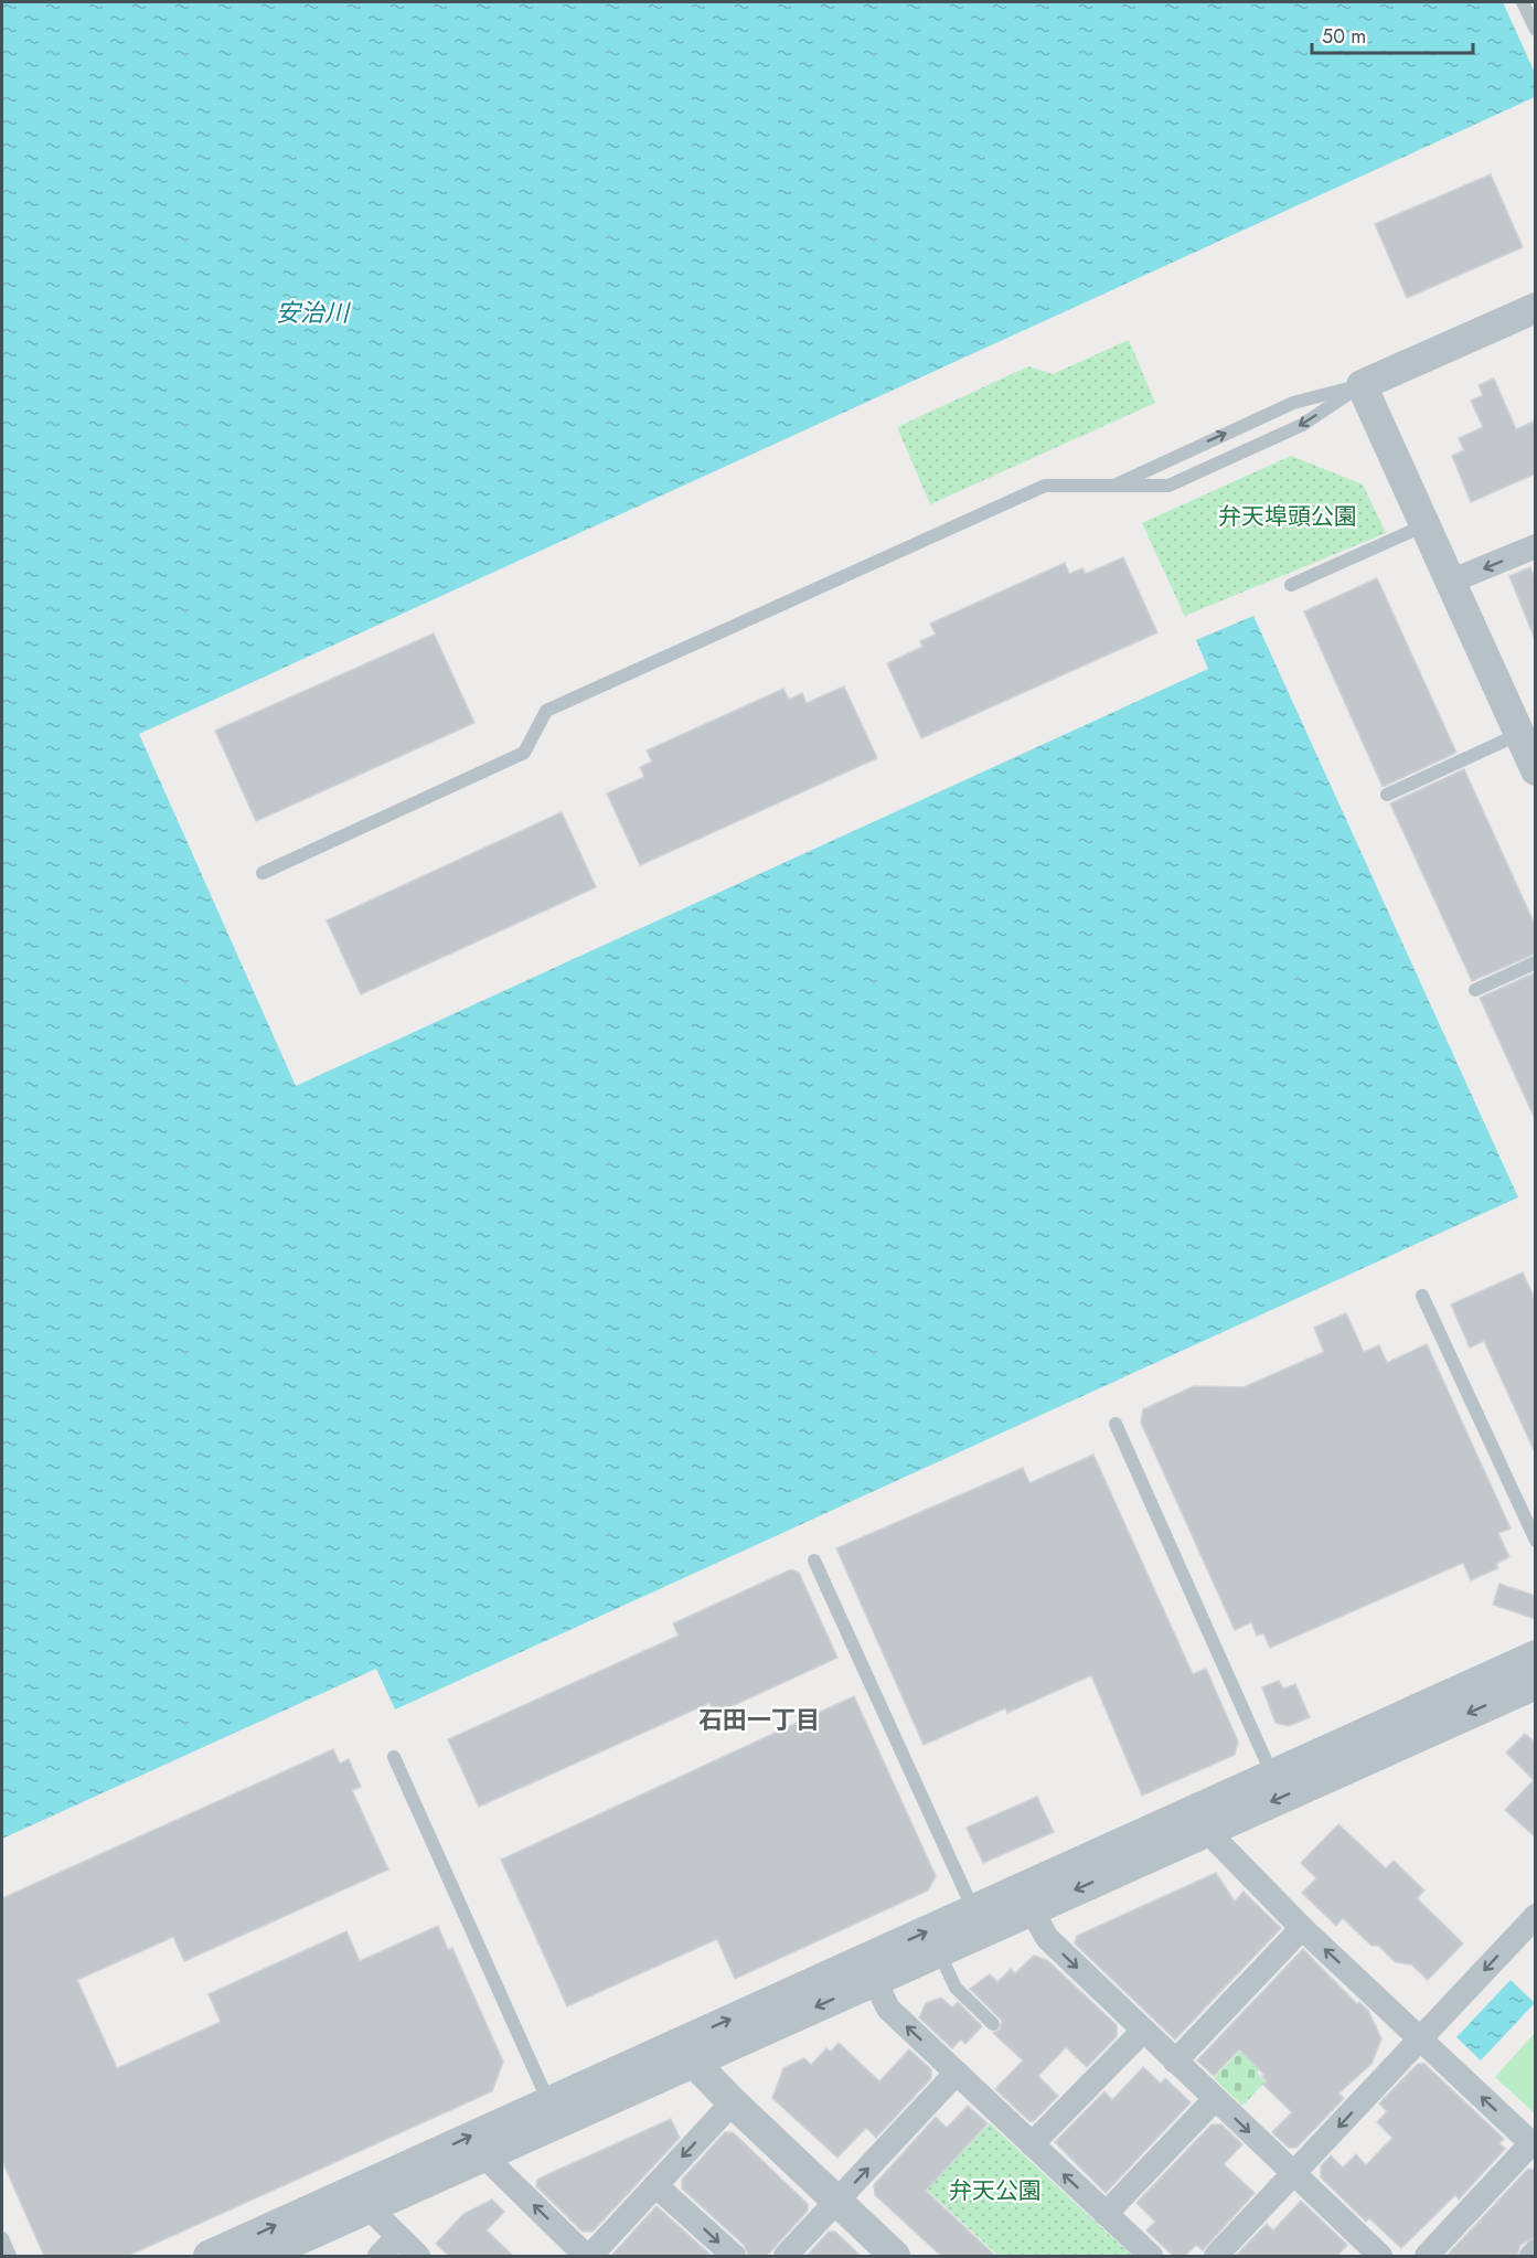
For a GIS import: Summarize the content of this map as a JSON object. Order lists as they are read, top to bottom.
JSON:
{
  "districts": ["石田一丁目"],
  "water": ["安治川"],
  "parks": ["弁天埠頭公園", "弁天公園"],
  "scale_bar": "50 m"
}
